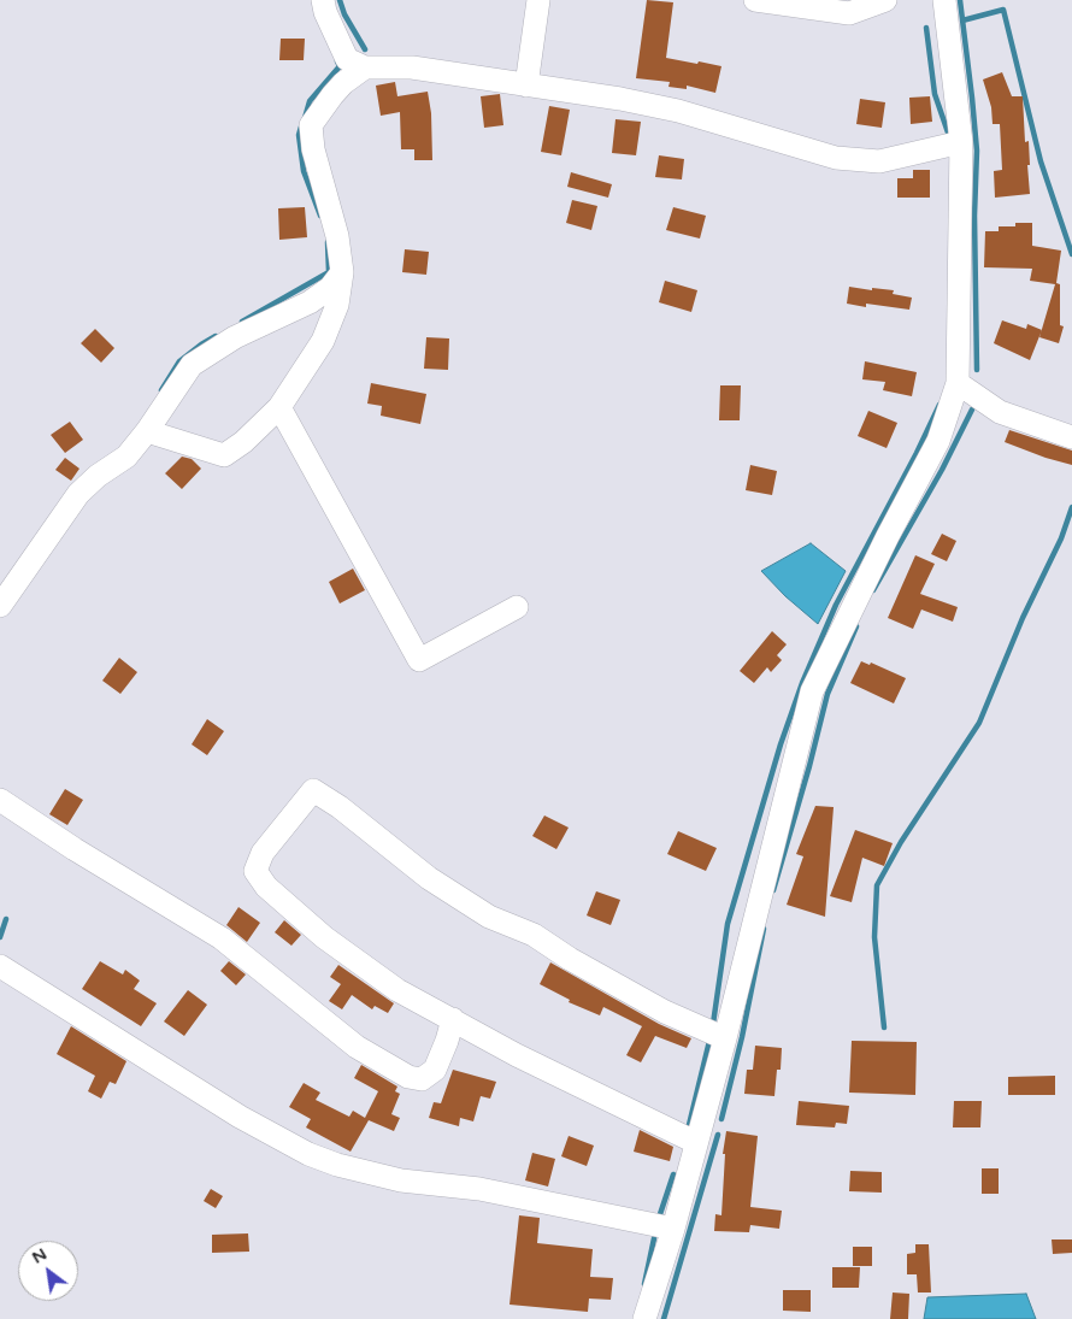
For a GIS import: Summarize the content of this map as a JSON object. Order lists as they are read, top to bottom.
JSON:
{
  "north": "top left"
}
